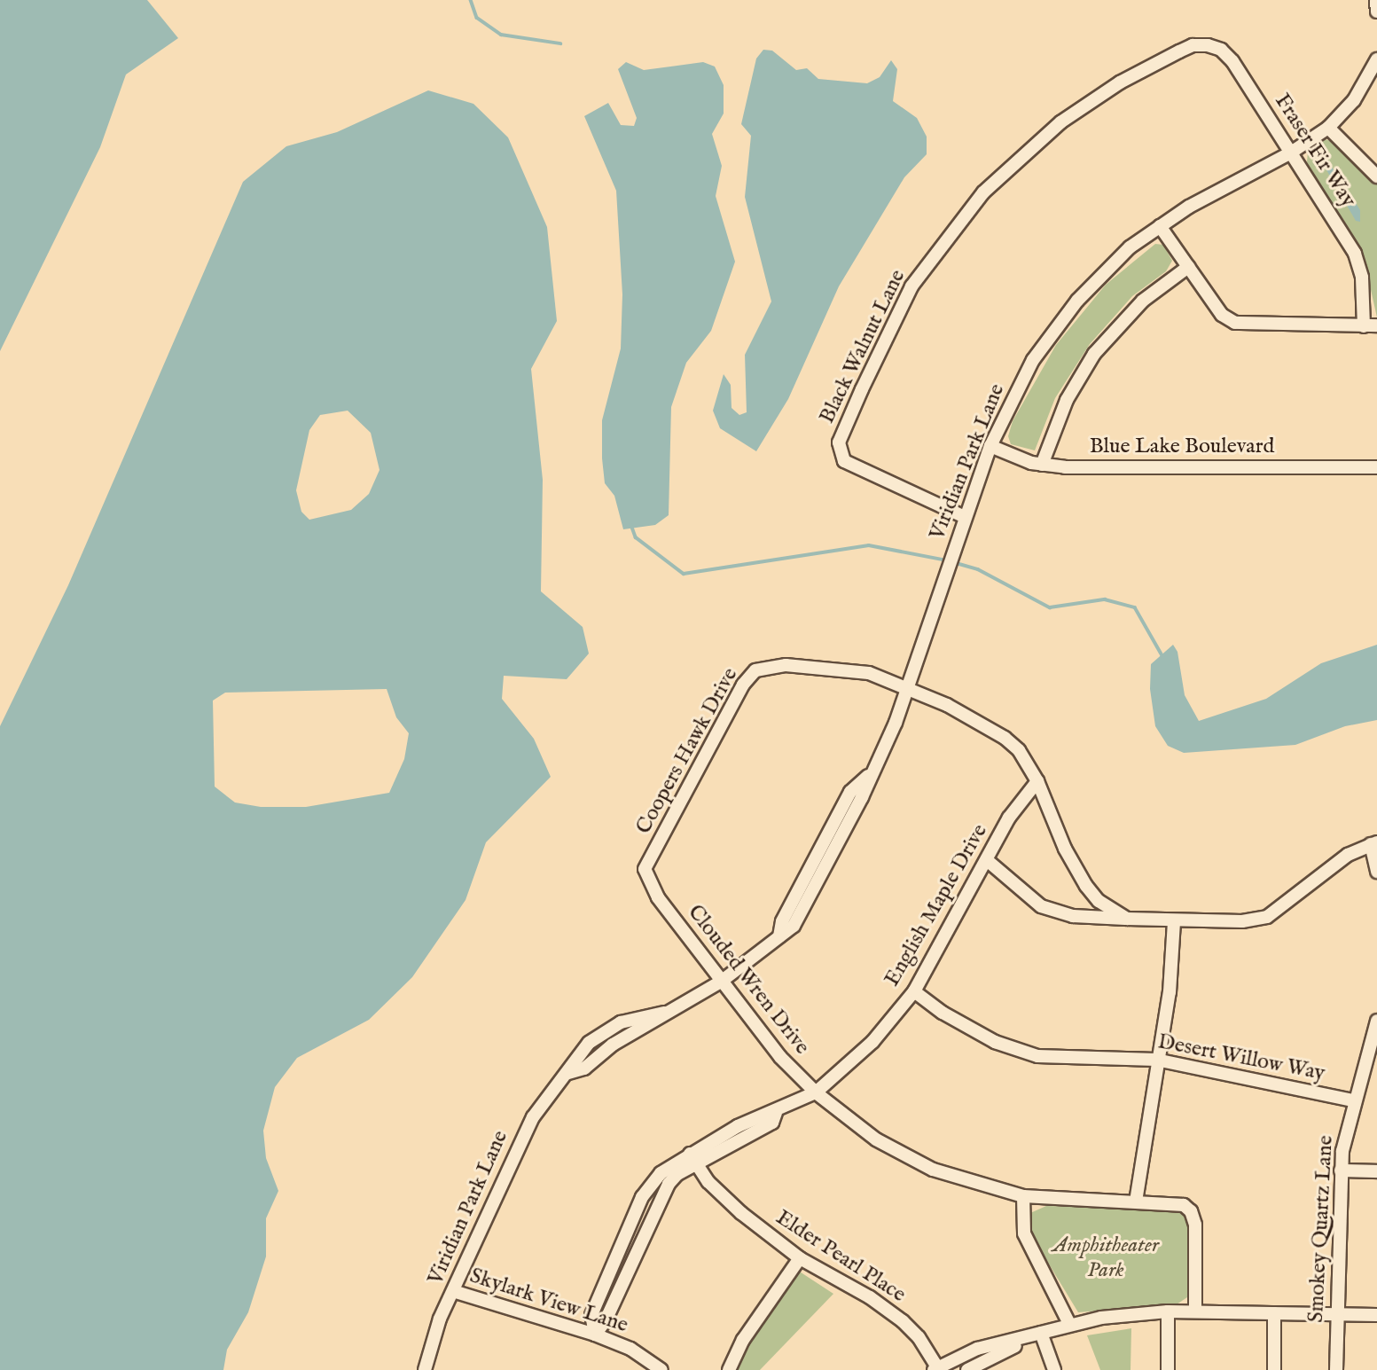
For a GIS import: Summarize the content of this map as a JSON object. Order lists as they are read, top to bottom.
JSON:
{
  "streets": {
    "street": [
      "Fraser Fir Way",
      "Black Walnut Lane",
      "Blue Lake Boulevard",
      "Viridian Park Lane",
      "Coopers Hawk Drive",
      "English Maple Drive",
      "Clouded Wren Drive",
      "Desert Willow Way",
      "Smokey Quartz Lane",
      "Elder Pearl Place",
      "Skylark View Lane"
    ]
  },
  "crossings": [
    ["Fraser Fir Way", "Black Walnut Lane"],
    ["Fraser Fir Way", "Viridian Park Lane"],
    ["Black Walnut Lane", "Viridian Park Lane"],
    ["Blue Lake Boulevard", "Viridian Park Lane"],
    ["Viridian Park Lane", "Coopers Hawk Drive"],
    ["Viridian Park Lane", "Clouded Wren Drive"],
    ["Viridian Park Lane", "Skylark View Lane"],
    ["Coopers Hawk Drive", "English Maple Drive"],
    ["Coopers Hawk Drive", "Clouded Wren Drive"],
    ["English Maple Drive", "Clouded Wren Drive"],
    ["English Maple Drive", "Desert Willow Way"],
    ["English Maple Drive", "Elder Pearl Place"],
    ["English Maple Drive", "Skylark View Lane"],
    ["Desert Willow Way", "Smokey Quartz Lane"]
  ],
  "parks": ["Amphitheater Park"]
}
